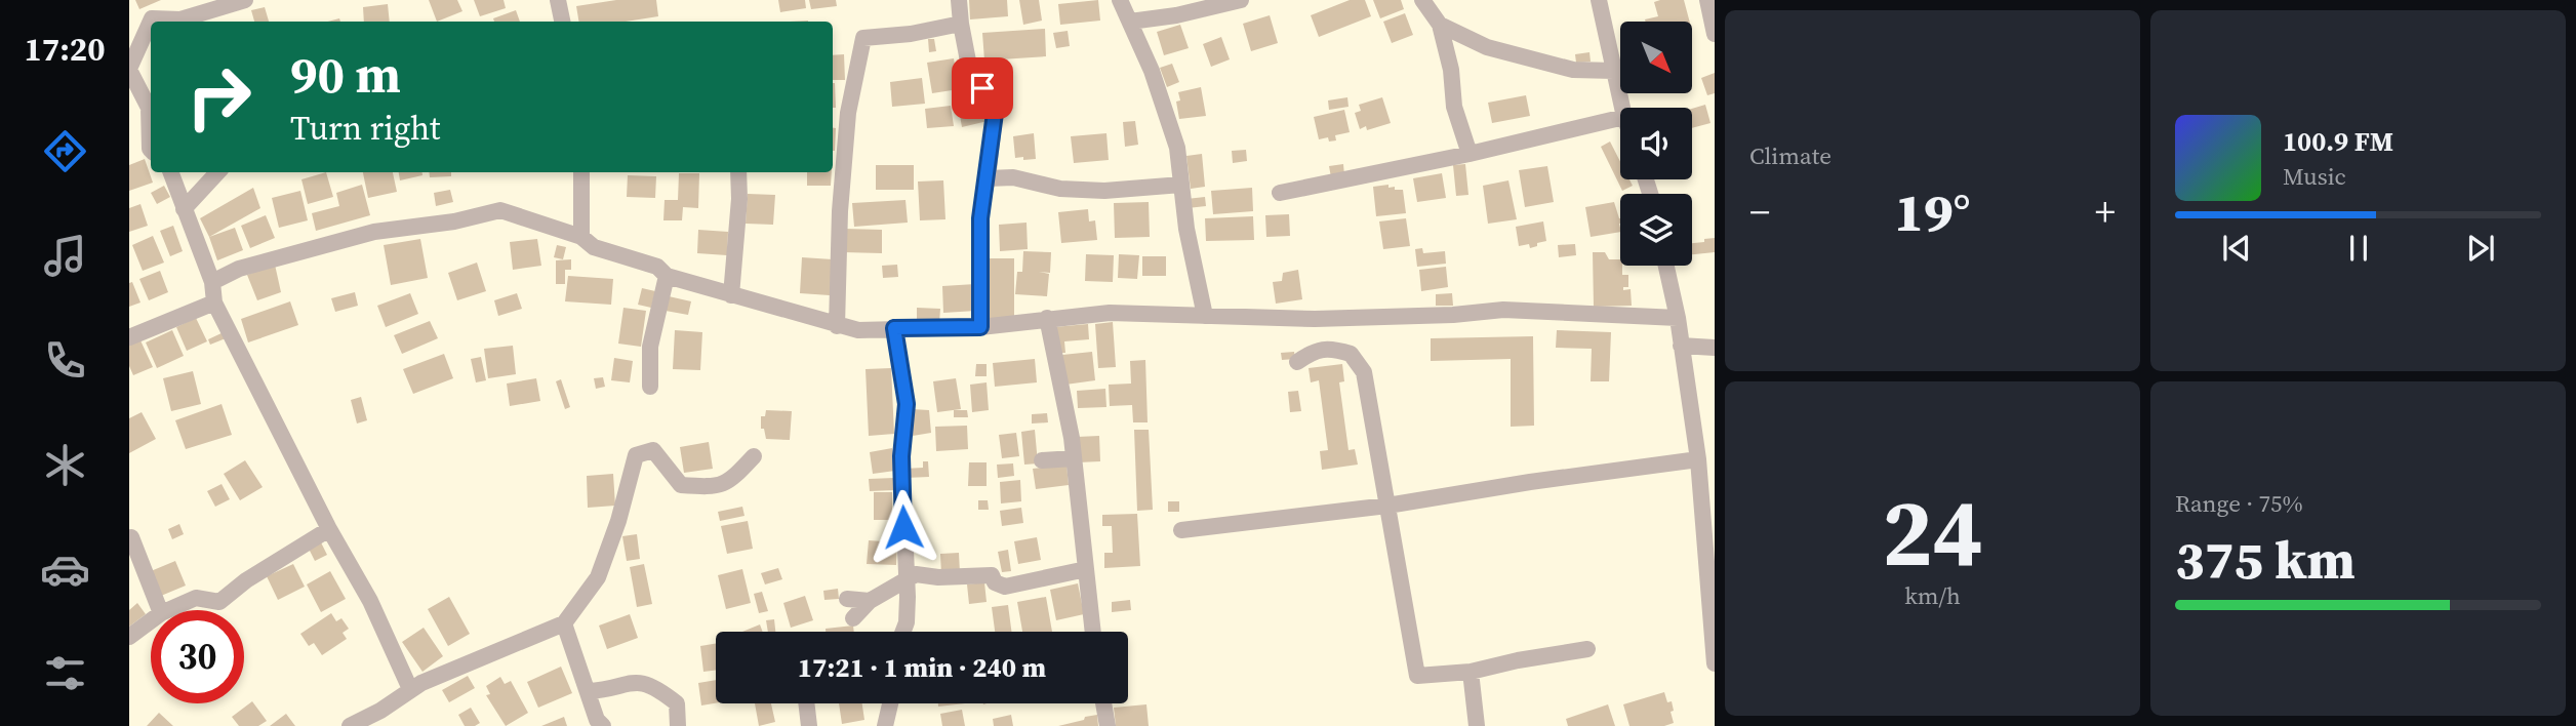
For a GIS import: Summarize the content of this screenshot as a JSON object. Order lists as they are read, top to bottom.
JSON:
{
  "north": "bottom right",
  "page": {
    "tabs": "17:20",
    "tile": [
      "Climate",
      ["24", "km/h"],
      ["Range · 75%", "375 km"]
    ],
    "turn": ["90 m", "Turn right"],
    "song": ["100.9 FM", "Music"],
    "heat": ["−", "19°", "+"],
    "limit": "30",
    "trip": "17:21 · 1 min · 240 m"
  }
}
